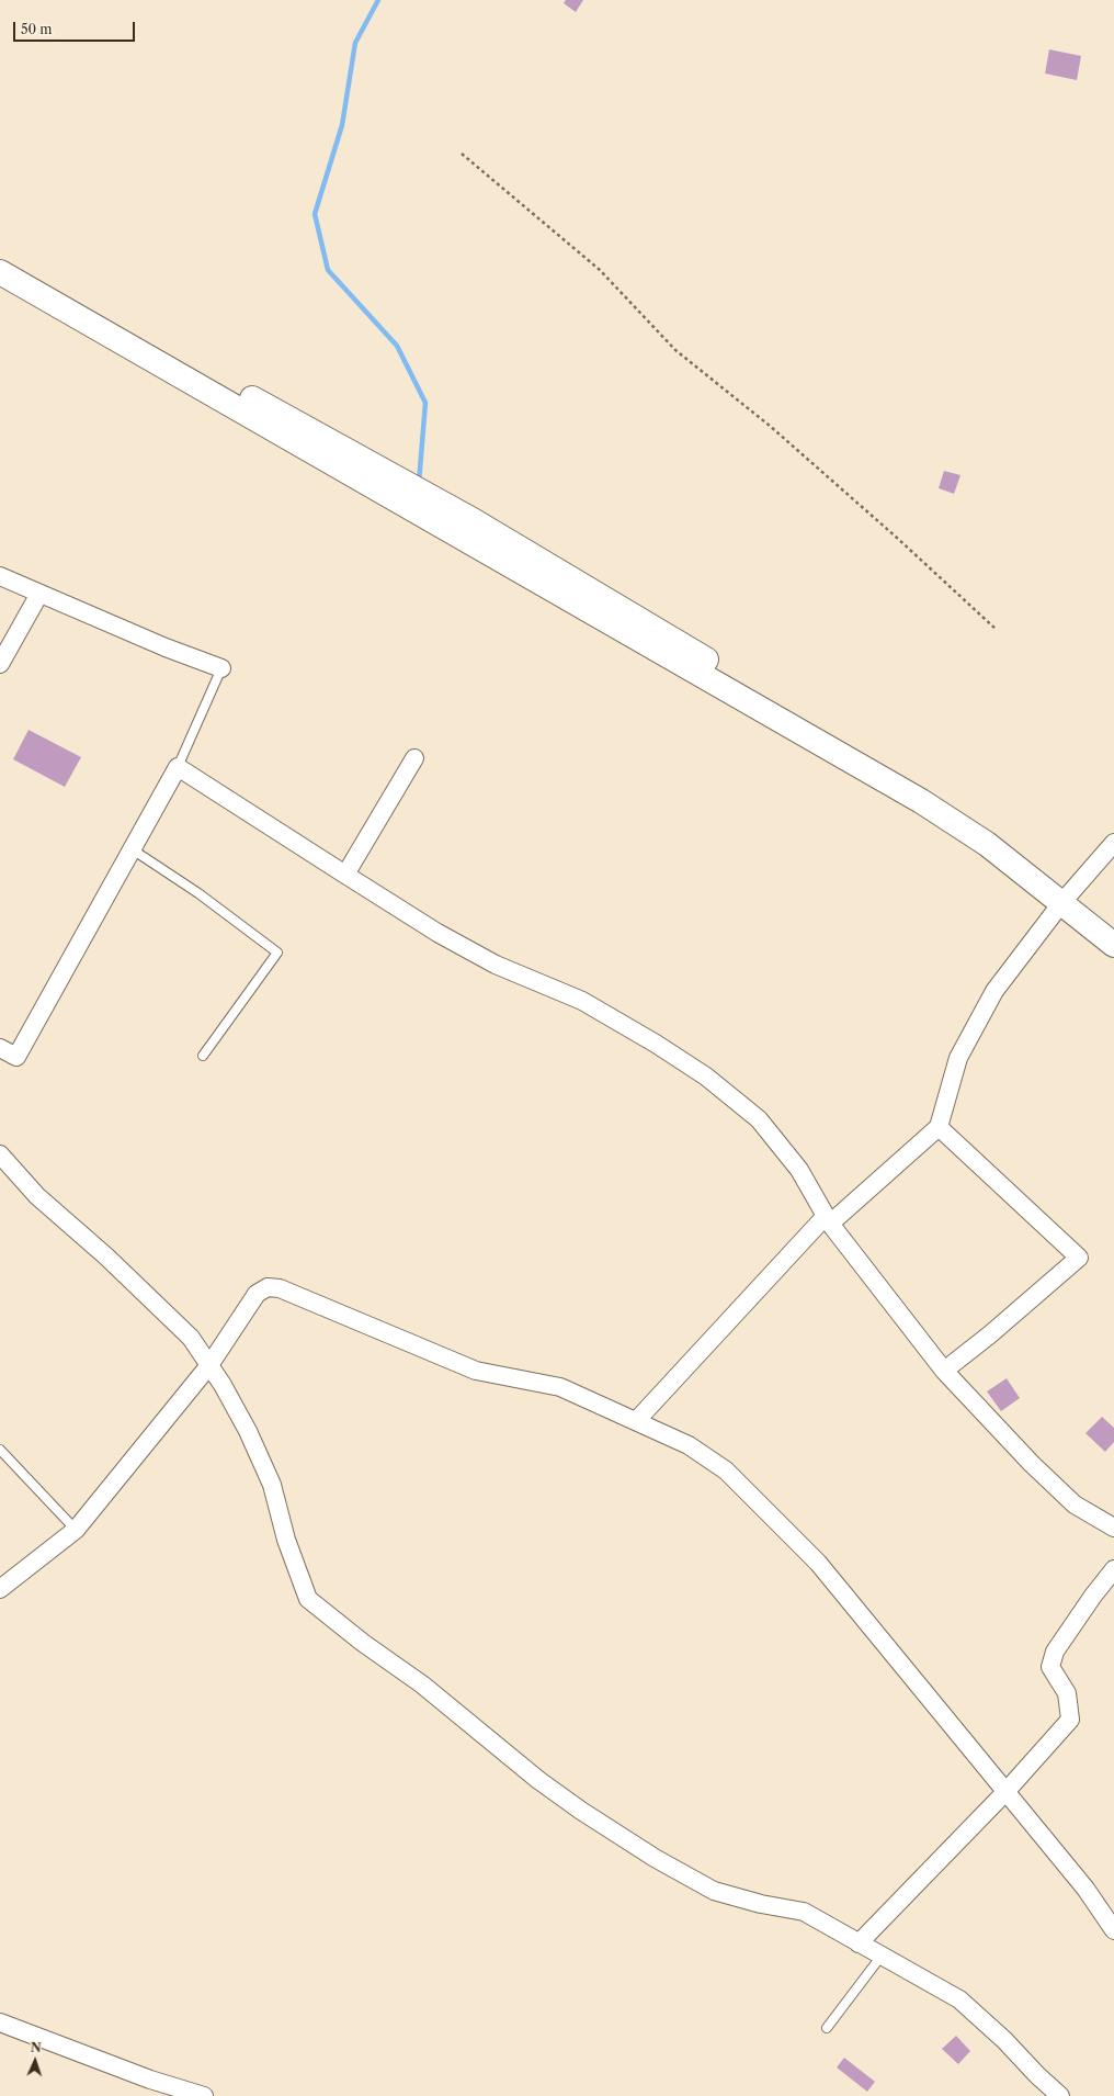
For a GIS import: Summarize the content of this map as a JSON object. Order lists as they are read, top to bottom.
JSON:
{
  "scale_bar": "50 m",
  "north": "top"
}
